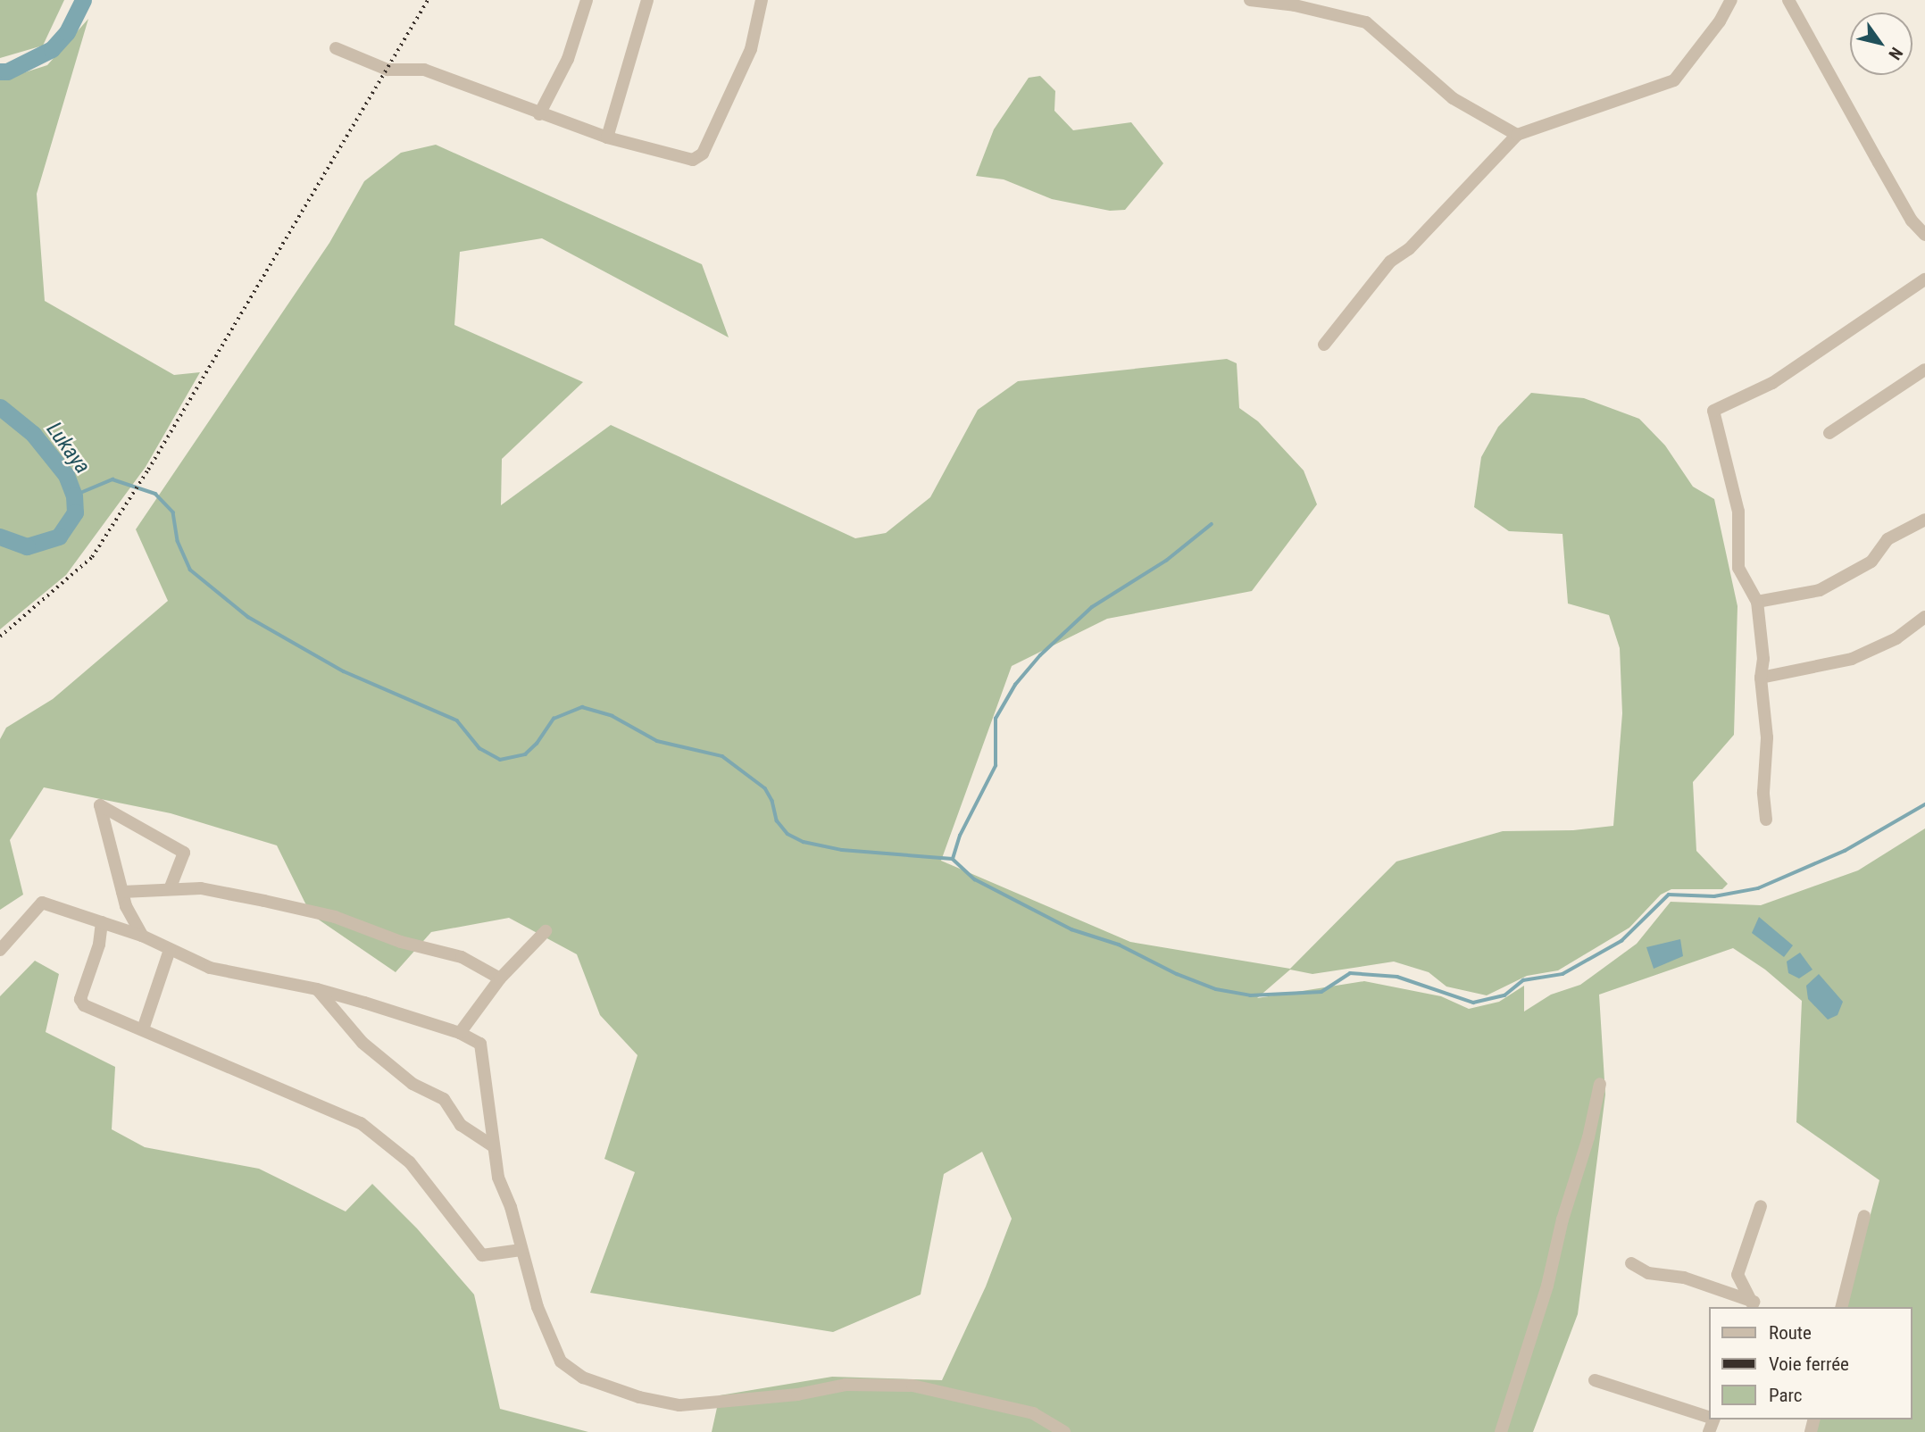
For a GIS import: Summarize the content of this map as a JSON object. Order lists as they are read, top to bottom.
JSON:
{
  "water": ["Lukaya"],
  "legend": ["Route", "Voie ferrée", "Parc"],
  "north": "bottom right"
}
